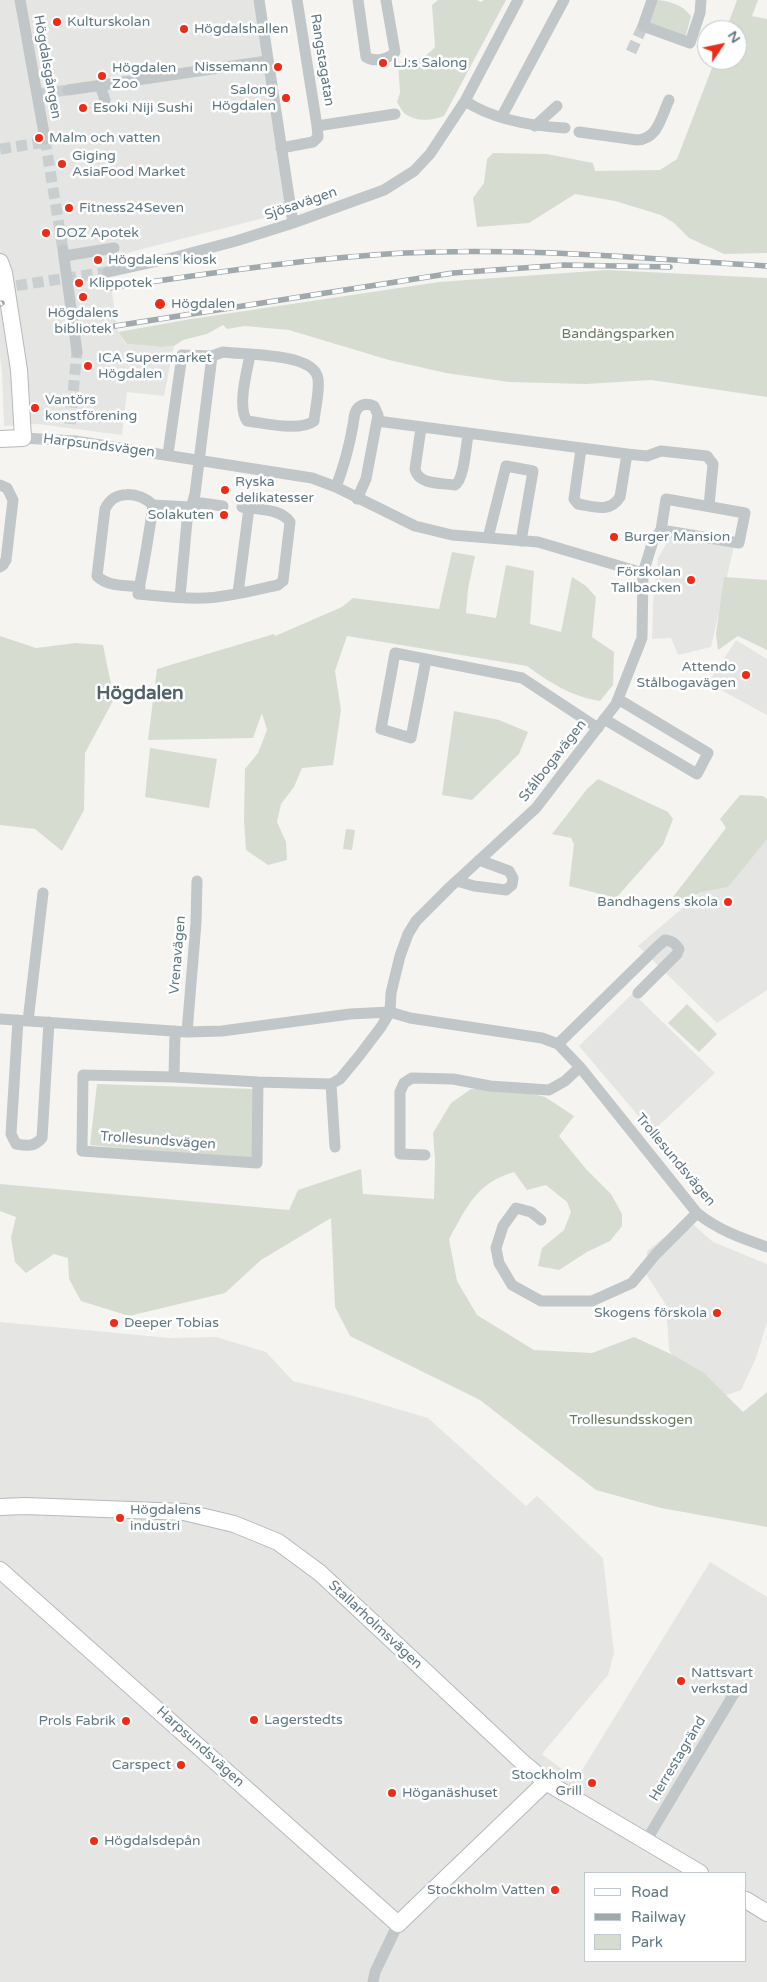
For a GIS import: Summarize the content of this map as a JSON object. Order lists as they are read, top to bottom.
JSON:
{
  "streets": {
    "street": [
      "Rangstagatan",
      "Högdalsgången",
      "Sjösavägen",
      "Harpsundsvägen",
      "Stålbogavägen",
      "Vrenavägen",
      "Trollesundsvägen",
      "Stallarholmsvägen",
      "Herrestagränd"
    ]
  },
  "crossings": [
    ["Harpsundsvägen", "Stålbogavägen"],
    ["Stålbogavägen", "Trollesundsvägen"],
    ["Vrenavägen", "Trollesundsvägen"],
    ["Stallarholmsvägen", "Herrestagränd"]
  ],
  "districts": ["Högdalen"],
  "parks": ["Bandängsparken", "Trollesundsskogen"],
  "places": [
    "Kulturskolan",
    "Högdalshallen",
    "LJ:s Salong",
    "Nissemann",
    "Högdalen Zoo",
    "Salong Högdalen",
    "Esoki Niji Sushi",
    "Malm och vatten",
    "Giging AsiaFood Market",
    "Fitness24Seven",
    "DOZ Apotek",
    "Högdalens kiosk",
    "Klippotek",
    "Högdalens bibliotek",
    "Högdalen",
    "ICA Supermarket Högdalen",
    "Vantörs konstförening",
    "Ryska delikatesser",
    "Solakuten",
    "Burger Mansion",
    "Förskolan Tallbacken",
    "Attendo Stålbogavägen",
    "Bandhagens skola",
    "Skogens förskola",
    "Deeper Tobias",
    "Högdalens industri",
    "Nattsvart verkstad",
    "Lagerstedts",
    "Prols Fabrik",
    "Carspect",
    "Stockholm Grill",
    "Höganäshuset",
    "Högdalsdepån",
    "Stockholm Vatten"
  ],
  "legend": ["Road", "Railway", "Park"],
  "north": "top right"
}
